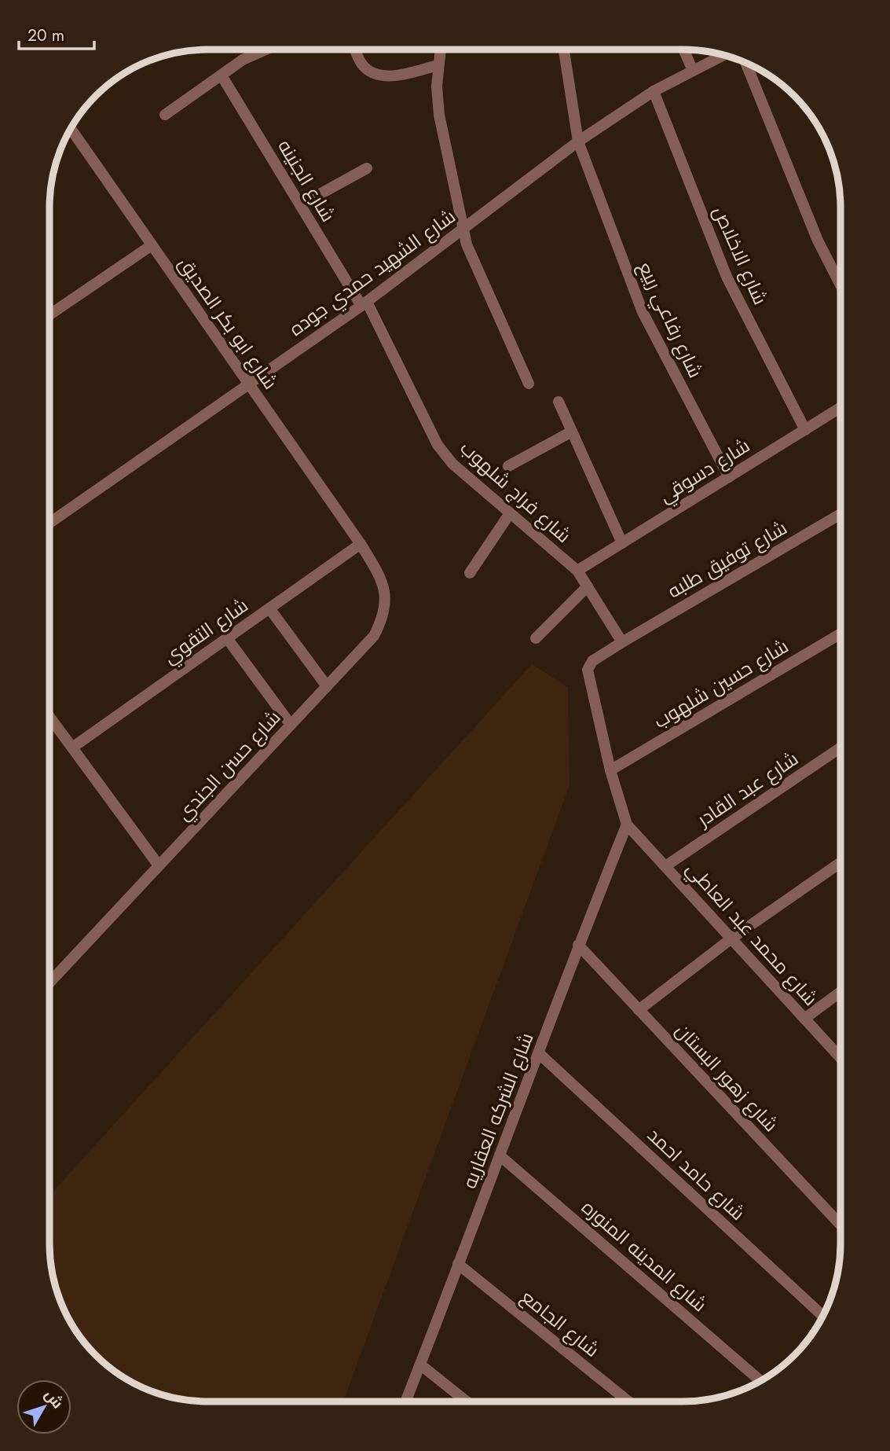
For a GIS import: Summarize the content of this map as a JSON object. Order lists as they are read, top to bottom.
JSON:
{
  "streets": {
    "street": [
      "شارع الجنينه",
      "شارع الاخلاص",
      "شارع الشهيد حمدي جوده",
      "شارع رفاعي ربيع",
      "شارع ابو بكر الصديق",
      "شارع دسوقي",
      "شارع فراج شلهوب",
      "شارع توفيق طلبه",
      "شارع التقوي",
      "شارع حسين شلهوب",
      "شارع حسن الجندي",
      "شارع عبد القادر",
      "شارع محمد عبد العاطي",
      "شارع زهور البستان",
      "شارع الشركه العقاريه",
      "شارع حامد احمد",
      "شارع المدينه المنوره",
      "شارع الجامع"
    ]
  },
  "crossings": [
    ["شارع الجنينه", "شارع الشهيد حمدي جوده"],
    ["شارع الجنينه", "شارع فراج شلهوب"],
    ["شارع الاخلاص", "شارع الشهيد حمدي جوده"],
    ["شارع الاخلاص", "شارع دسوقي"],
    ["شارع الشهيد حمدي جوده", "شارع رفاعي ربيع"],
    ["شارع الشهيد حمدي جوده", "شارع ابو بكر الصديق"],
    ["شارع الشهيد حمدي جوده", "شارع فراج شلهوب"],
    ["شارع رفاعي ربيع", "شارع دسوقي"],
    ["شارع ابو بكر الصديق", "شارع التقوي"],
    ["شارع ابو بكر الصديق", "شارع حسن الجندي"],
    ["شارع دسوقي", "شارع فراج شلهوب"],
    ["شارع فراج شلهوب", "شارع توفيق طلبه"],
    ["شارع توفيق طلبه", "شارع حسين شلهوب"],
    ["شارع التقوي", "شارع حسن الجندي"],
    ["شارع عبد القادر", "شارع محمد عبد العاطي"],
    ["شارع محمد عبد العاطي", "شارع الشركه العقاريه"],
    ["شارع زهور البستان", "شارع الشركه العقاريه"],
    ["شارع الشركه العقاريه", "شارع حامد احمد"],
    ["شارع الشركه العقاريه", "شارع المدينه المنوره"],
    ["شارع الشركه العقاريه", "شارع الجامع"]
  ],
  "scale_bar": "20 m",
  "north": "top right"
}
